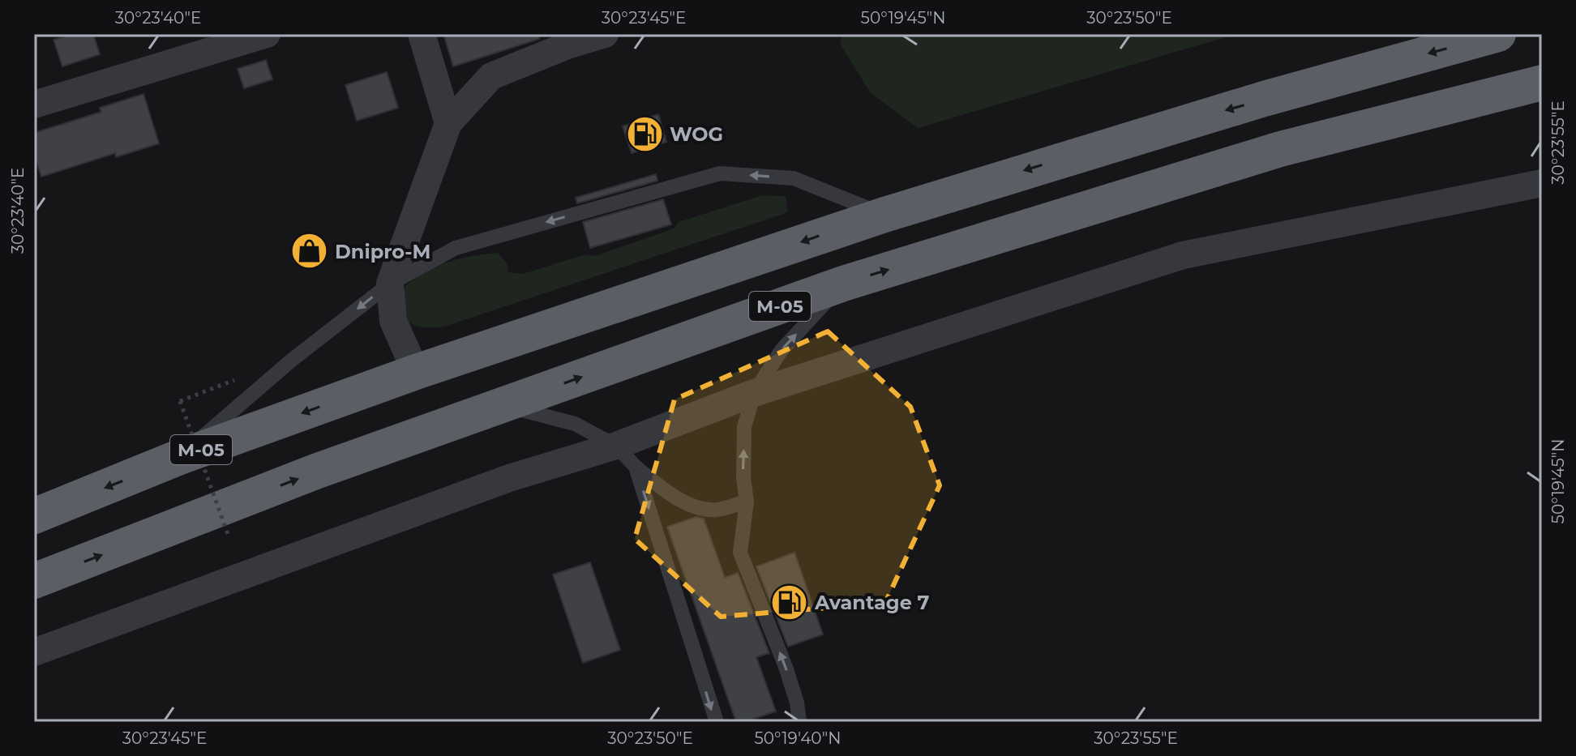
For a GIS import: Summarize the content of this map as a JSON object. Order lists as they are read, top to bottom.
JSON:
{
  "streets": {
    "highway": ["М-05"]
  },
  "places": {
    "fuel station": ["WOG", "Avantage 7"],
    "shop": ["Dnipro-M"]
  },
  "coordinates": [
    "30°23'40\"E",
    "30°23'45\"E",
    "50°19'45\"N",
    "30°23'50\"E",
    "30°23'55\"E",
    "50°19'40\"N"
  ]
}
